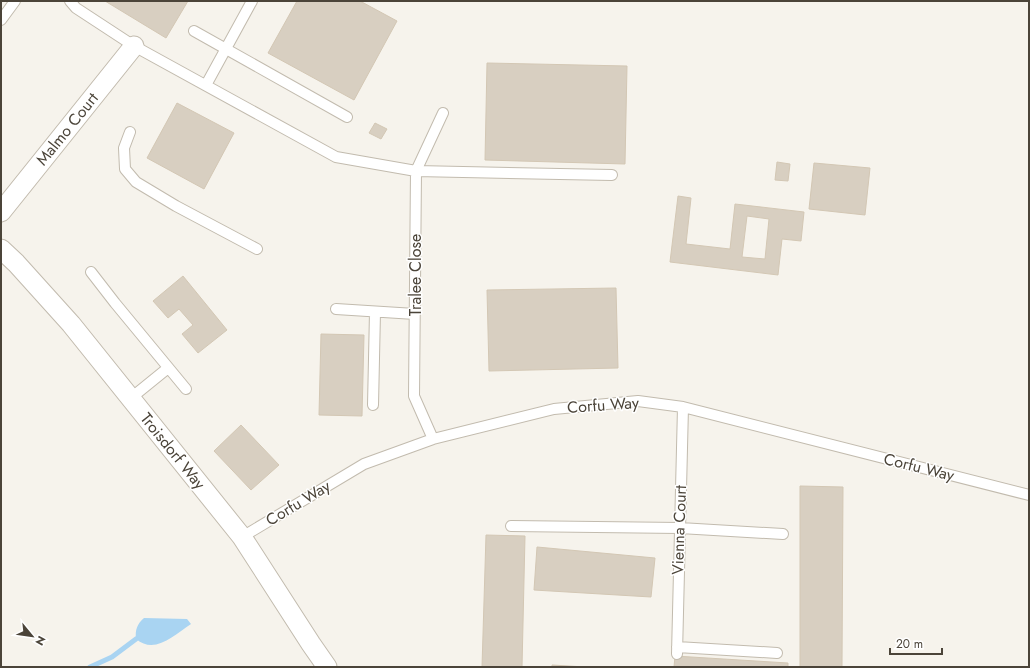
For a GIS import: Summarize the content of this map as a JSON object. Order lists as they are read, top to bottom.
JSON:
{
  "streets": {
    "street": ["Malmo Court", "Troisdorf Way"],
    "lane": ["Tralee Close", "Corfu Way", "Vienna Court"]
  },
  "crossings": [
    ["Tralee Close", "Corfu Way"],
    ["Corfu Way", "Troisdorf Way"],
    ["Corfu Way", "Vienna Court"]
  ],
  "scale_bar": "20 m",
  "north": "bottom right"
}
